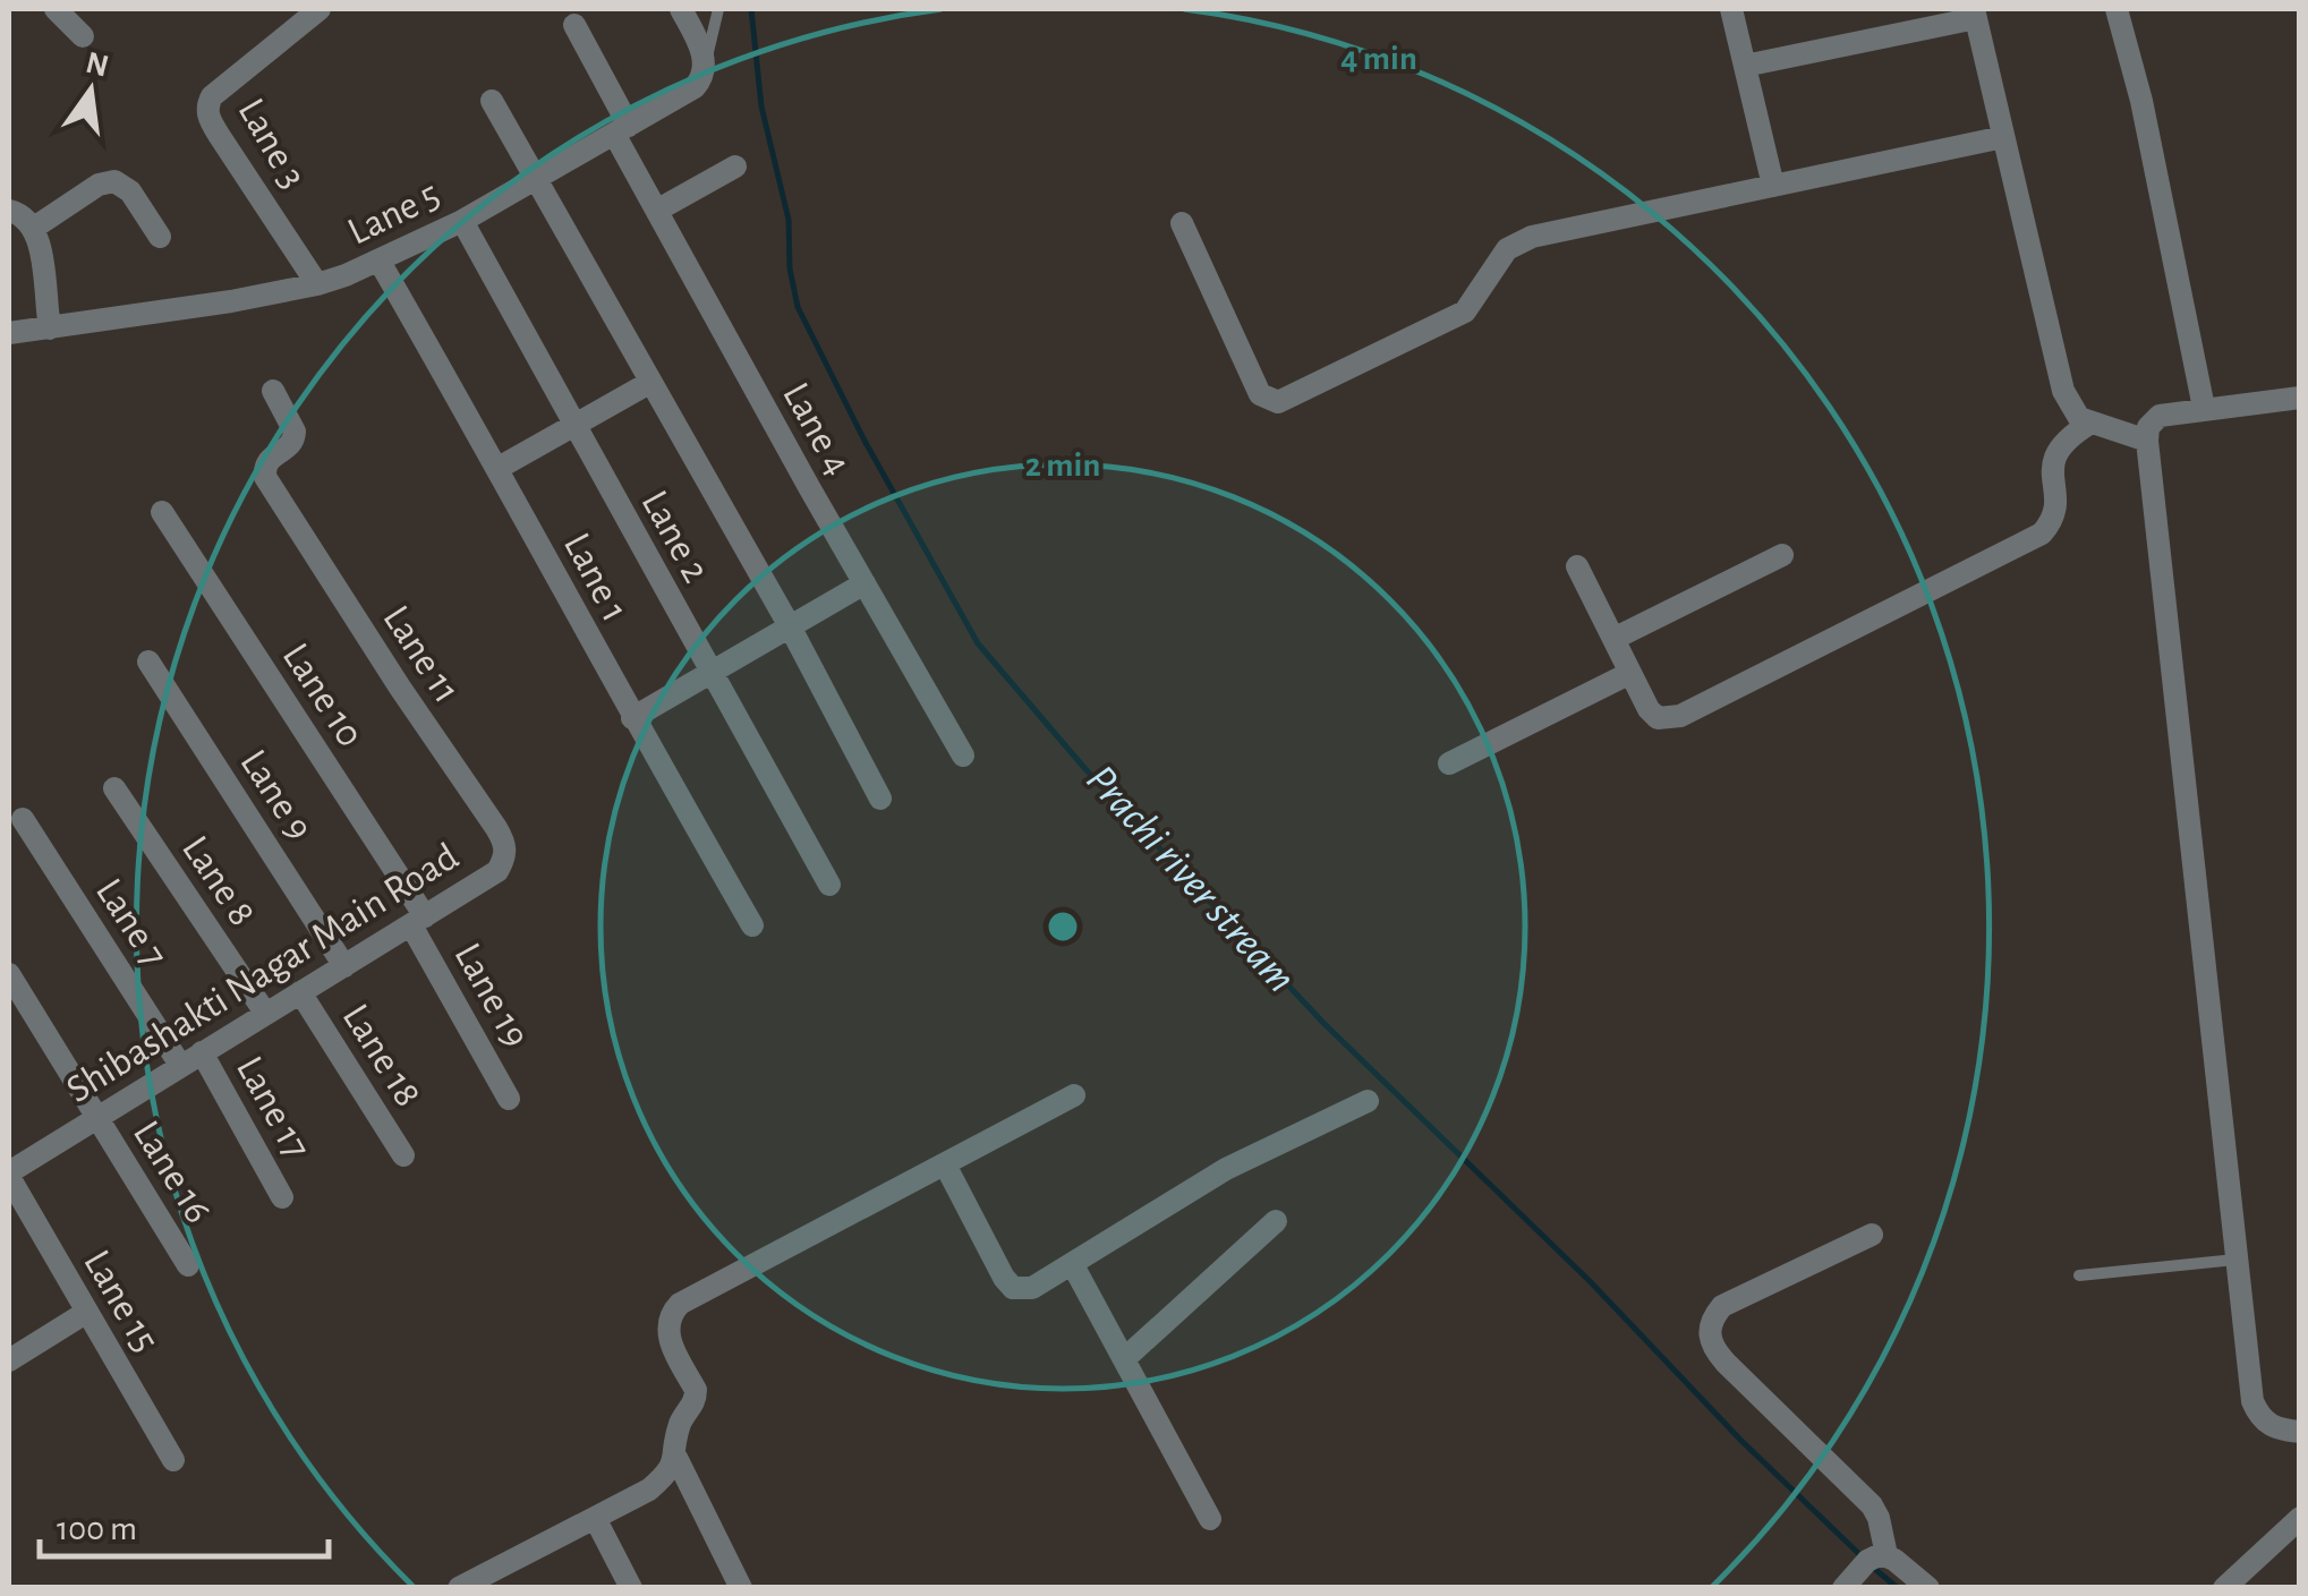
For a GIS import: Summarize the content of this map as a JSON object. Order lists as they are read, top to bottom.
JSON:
{
  "streets": {
    "street": [
      "Lane 3",
      "Lane 5",
      "Lane 4",
      "Lane 2",
      "Lane 1",
      "Lane 11",
      "Lane 10",
      "Lane 9",
      "Lane 8",
      "Lane 7",
      "Shibashakti Nagar Main Road",
      "Lane 19",
      "Lane 18",
      "Lane 17",
      "Lane 16",
      "Lane 15"
    ]
  },
  "crossings": [
    ["Lane 3", "Lane 5"],
    ["Lane 5", "Lane 4"],
    ["Lane 5", "Lane 2"],
    ["Lane 5", "Lane 1"],
    ["Lane 11", "Shibashakti Nagar Main Road"],
    ["Lane 10", "Shibashakti Nagar Main Road"],
    ["Lane 10", "Lane 19"],
    ["Lane 9", "Shibashakti Nagar Main Road"],
    ["Lane 8", "Shibashakti Nagar Main Road"],
    ["Lane 7", "Shibashakti Nagar Main Road"],
    ["Lane 7", "Lane 17"],
    ["Shibashakti Nagar Main Road", "Lane 19"],
    ["Shibashakti Nagar Main Road", "Lane 18"],
    ["Shibashakti Nagar Main Road", "Lane 17"],
    ["Shibashakti Nagar Main Road", "Lane 16"],
    ["Shibashakti Nagar Main Road", "Lane 15"]
  ],
  "water": ["Prachi river stream"],
  "scale_bar": "100 m",
  "north": "top",
  "rings": ["4 min", "2 min"]
}
